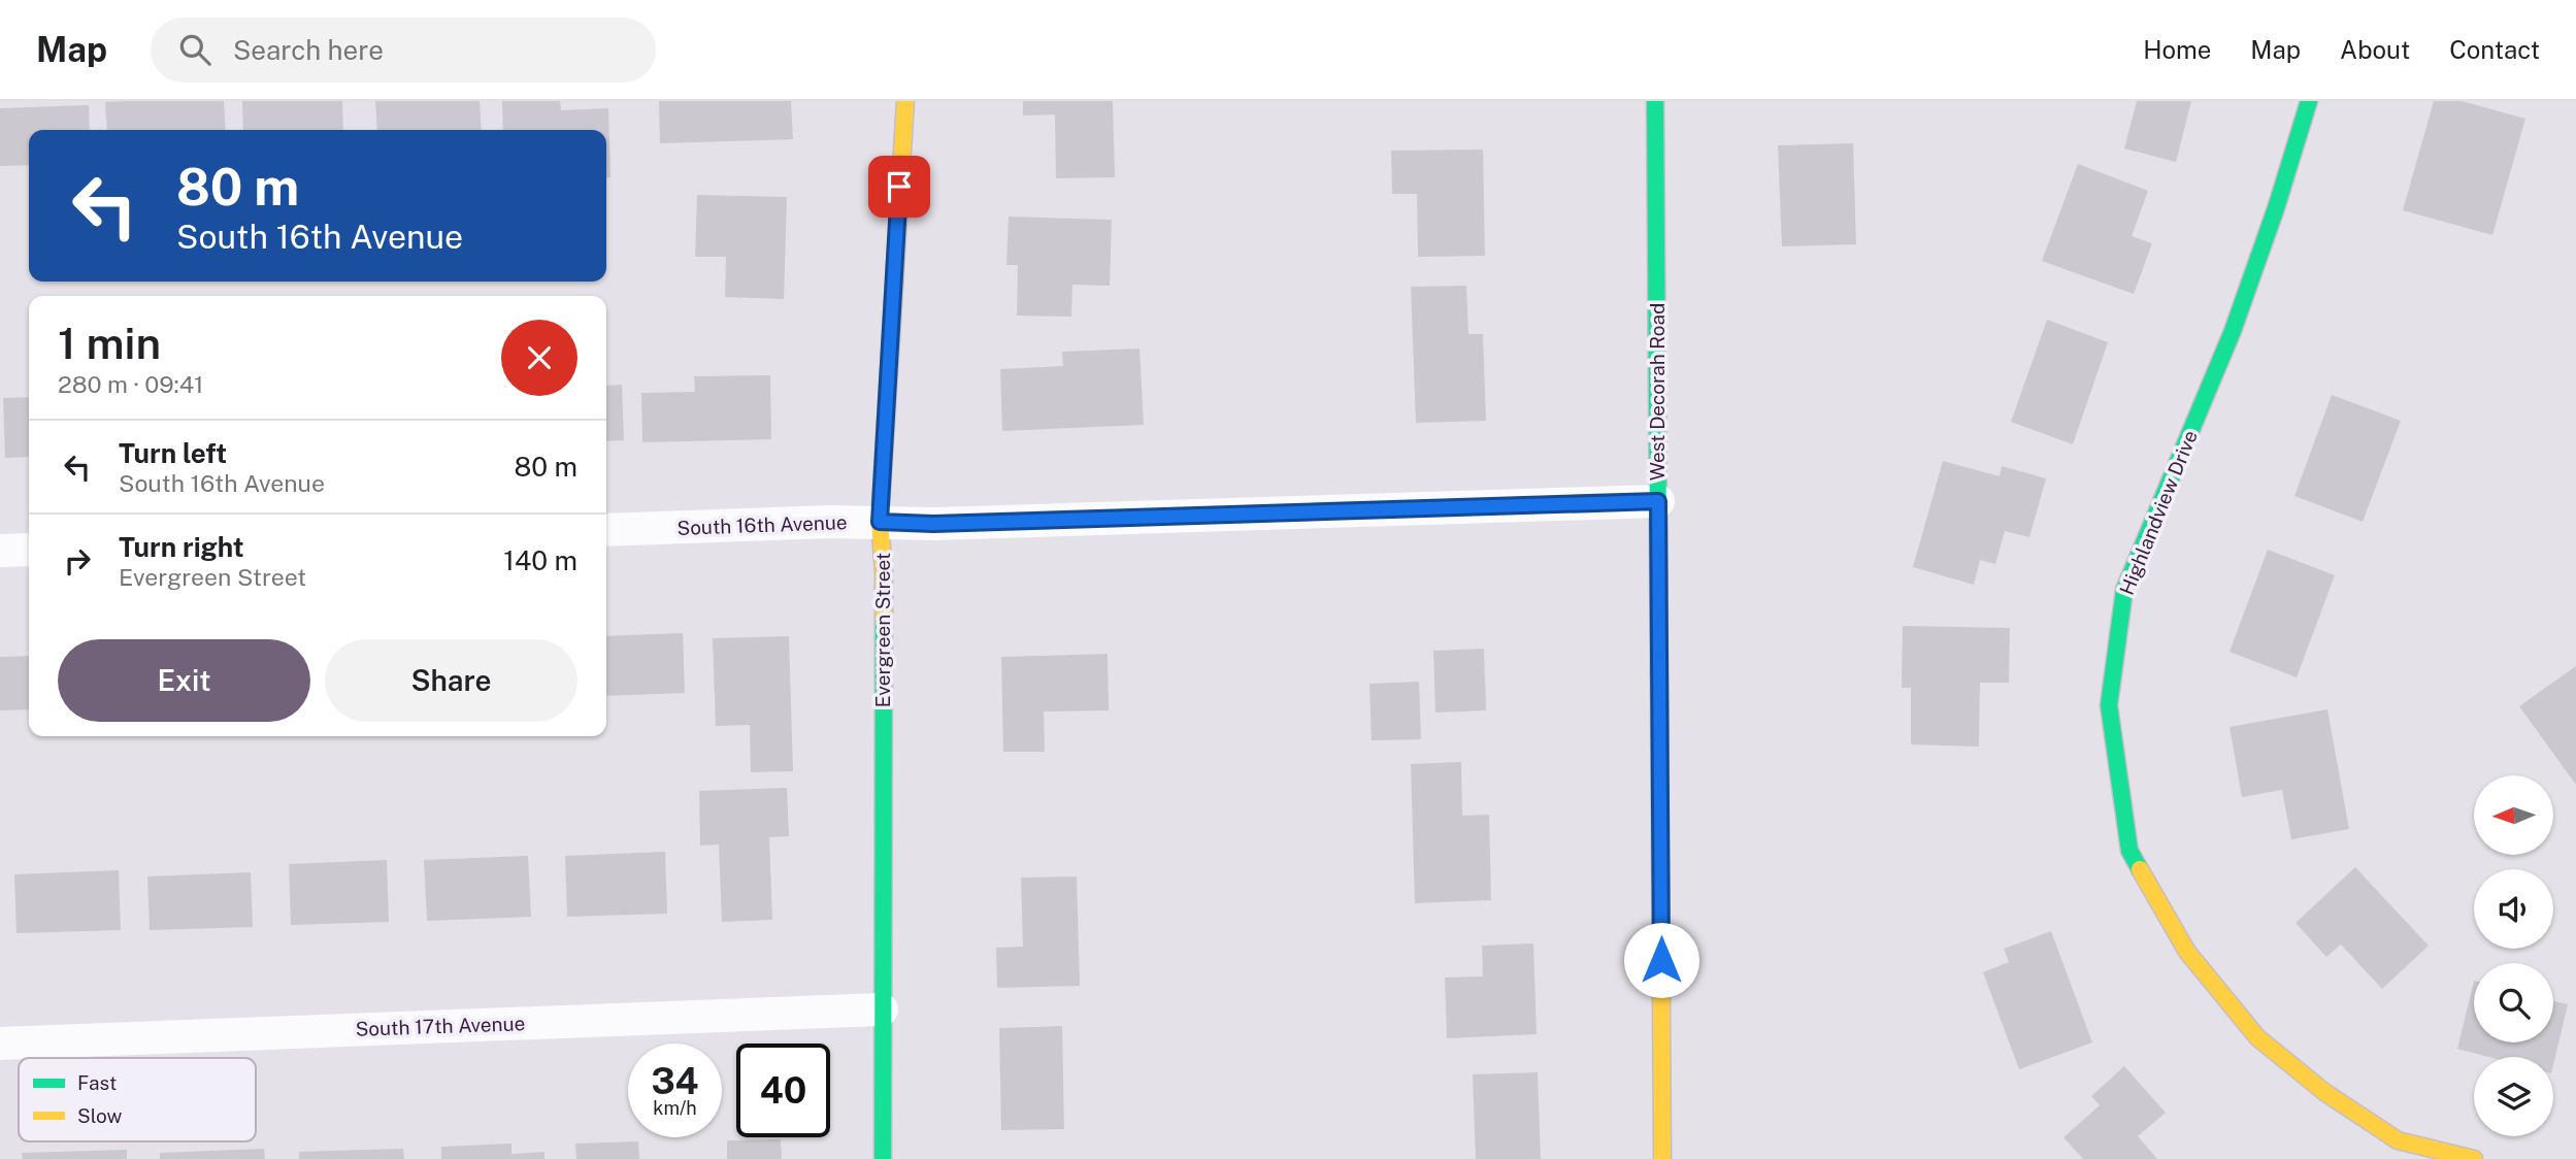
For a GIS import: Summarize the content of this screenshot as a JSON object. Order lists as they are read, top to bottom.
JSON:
{
  "streets": {
    "street": [
      "West Decorah Road",
      "Highlandview Drive",
      "South 16th Avenue",
      "Evergreen Street",
      "South 17th Avenue"
    ]
  },
  "crossings": [
    ["West Decorah Road", "South 16th Avenue"],
    ["South 16th Avenue", "Evergreen Street"],
    ["Evergreen Street", "South 17th Avenue"]
  ],
  "legend": ["Fast", "Slow"],
  "north": "left",
  "page": {
    "header": "Map",
    "search": "Search here",
    "nav": [
      "Home",
      "Map",
      "About",
      "Contact"
    ],
    "turn": ["80 m", "South 16th Avenue"],
    "heading": ["1 min", "280 m · 09:41"],
    "list": [
      {
        "name": "Turn left",
        "note": "South 16th Avenue",
        "value": "80 m"
      },
      {
        "name": "Turn right",
        "note": "Evergreen Street",
        "value": "140 m"
      }
    ],
    "buttons": ["Exit", "Share"],
    "speed": "34 km/h",
    "limit": "40"
  }
}
